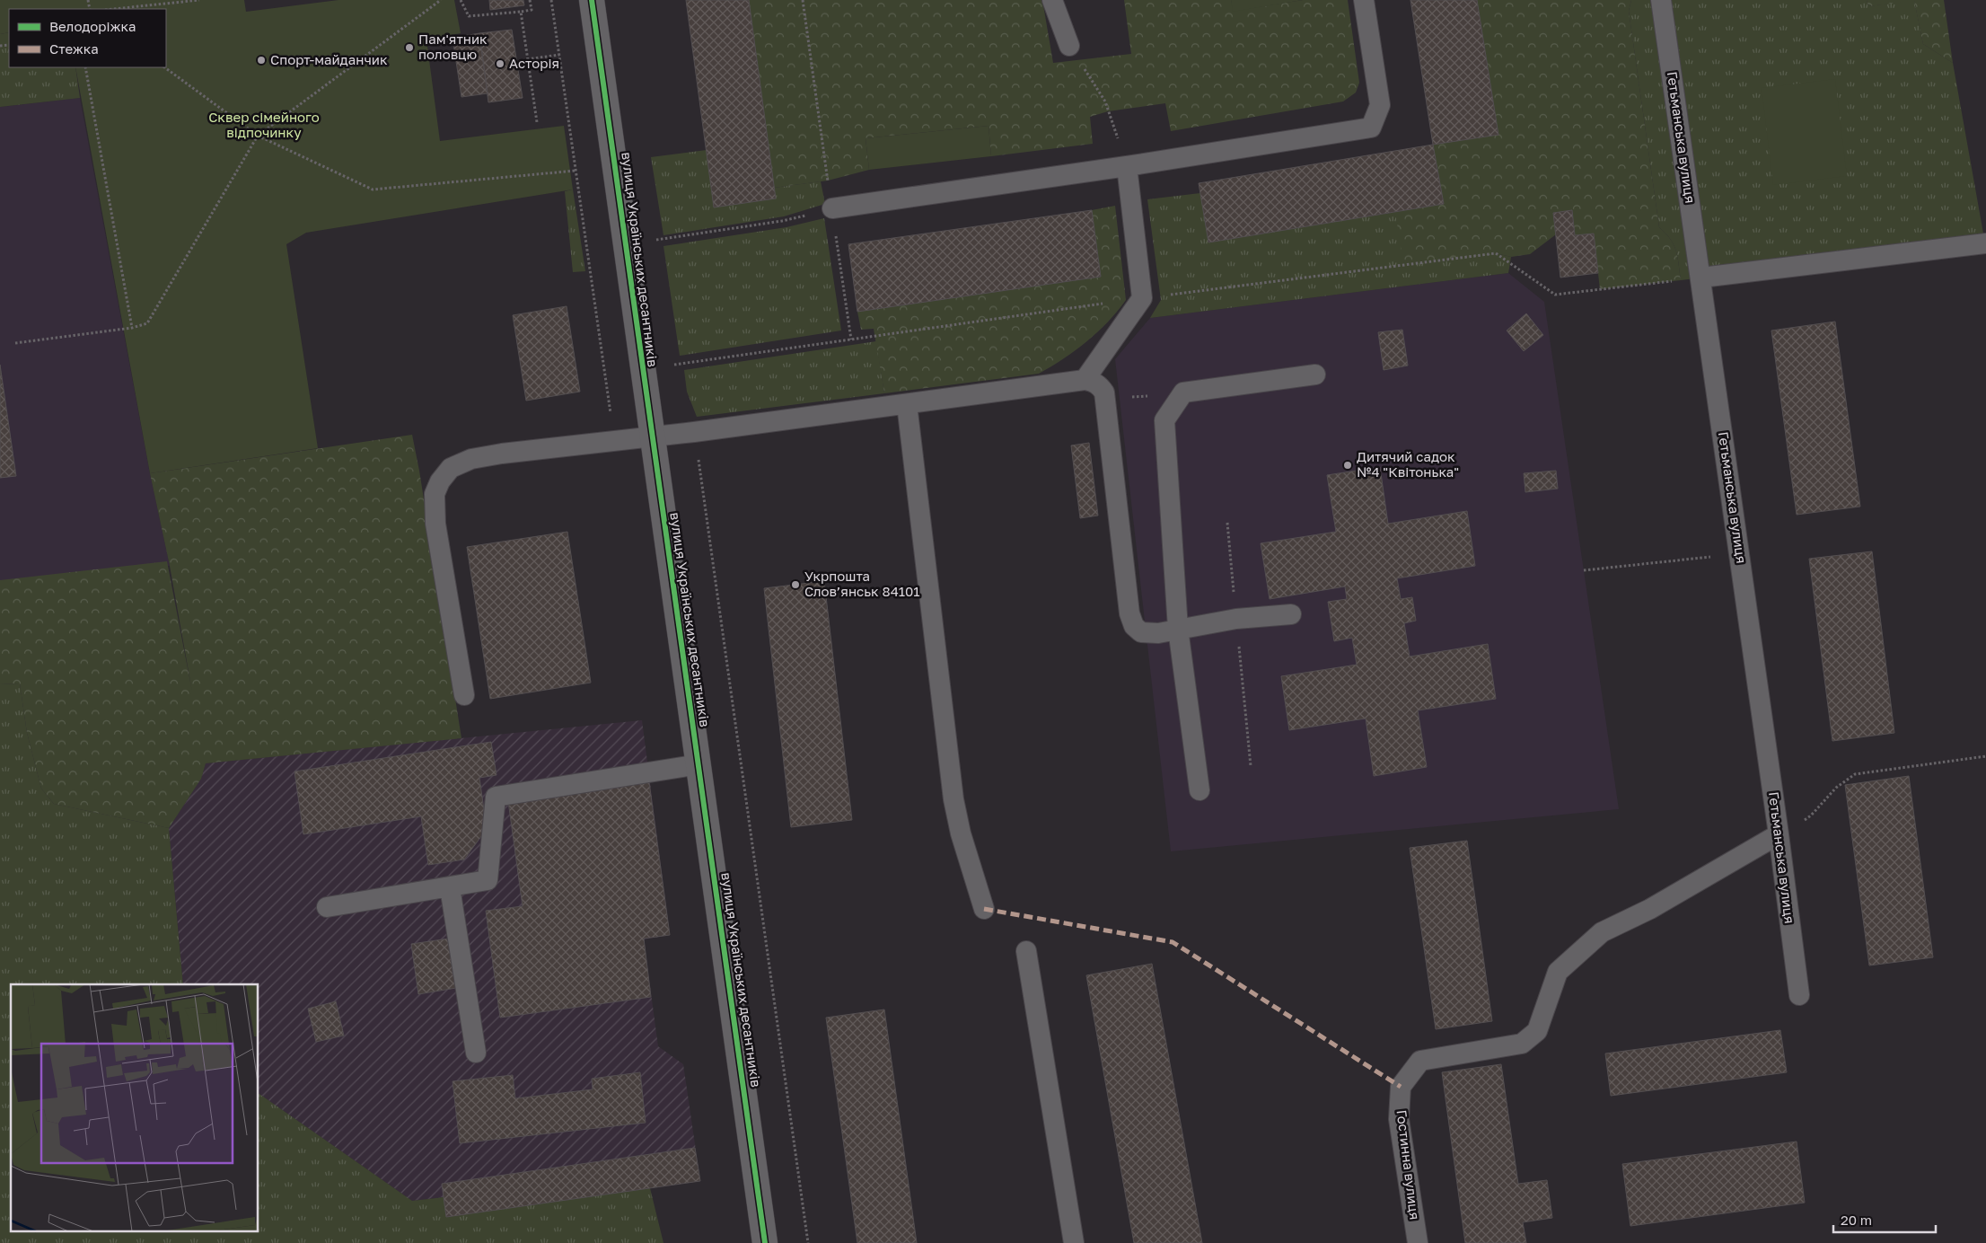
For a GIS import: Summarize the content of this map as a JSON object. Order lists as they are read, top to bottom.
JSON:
{
  "streets": {
    "street": ["вулиця Українських десантників"],
    "lane": ["Гетьманська вулиця", "Гостинна вулиця"]
  },
  "crossings": [
    ["Гетьманська вулиця", "Гостинна вулиця"]
  ],
  "parks": ["Сквер сімейного відпочинку"],
  "places": [
    "Пам'ятник половцю",
    "Спорт-майданчик",
    "Асторія",
    "Дитячий садок №4 \"Квітонька\"",
    "Укрпошта Слов’янськ 84101"
  ],
  "legend": ["Велодоріжка", "Стежка"],
  "scale_bar": "20 m"
}
